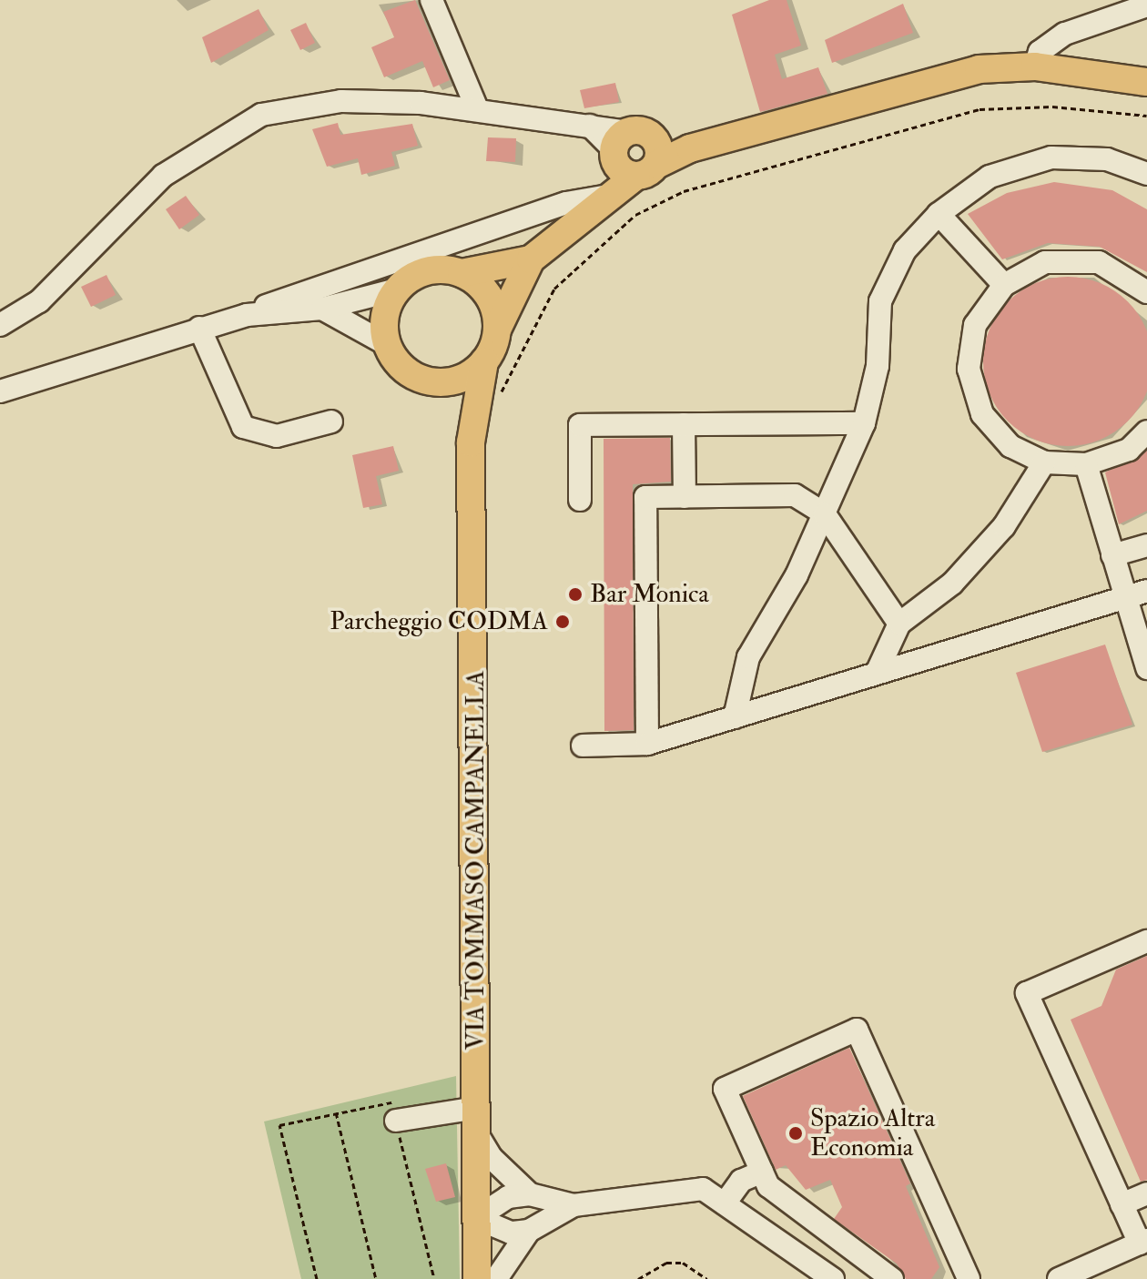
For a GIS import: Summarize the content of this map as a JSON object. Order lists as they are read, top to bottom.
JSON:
{
  "streets": {
    "main road": ["VIA TOMMASO CAMPANELLA"]
  },
  "places": ["Bar Monica", "Parcheggio CODMA", "Spazio Altra Economia"]
}
